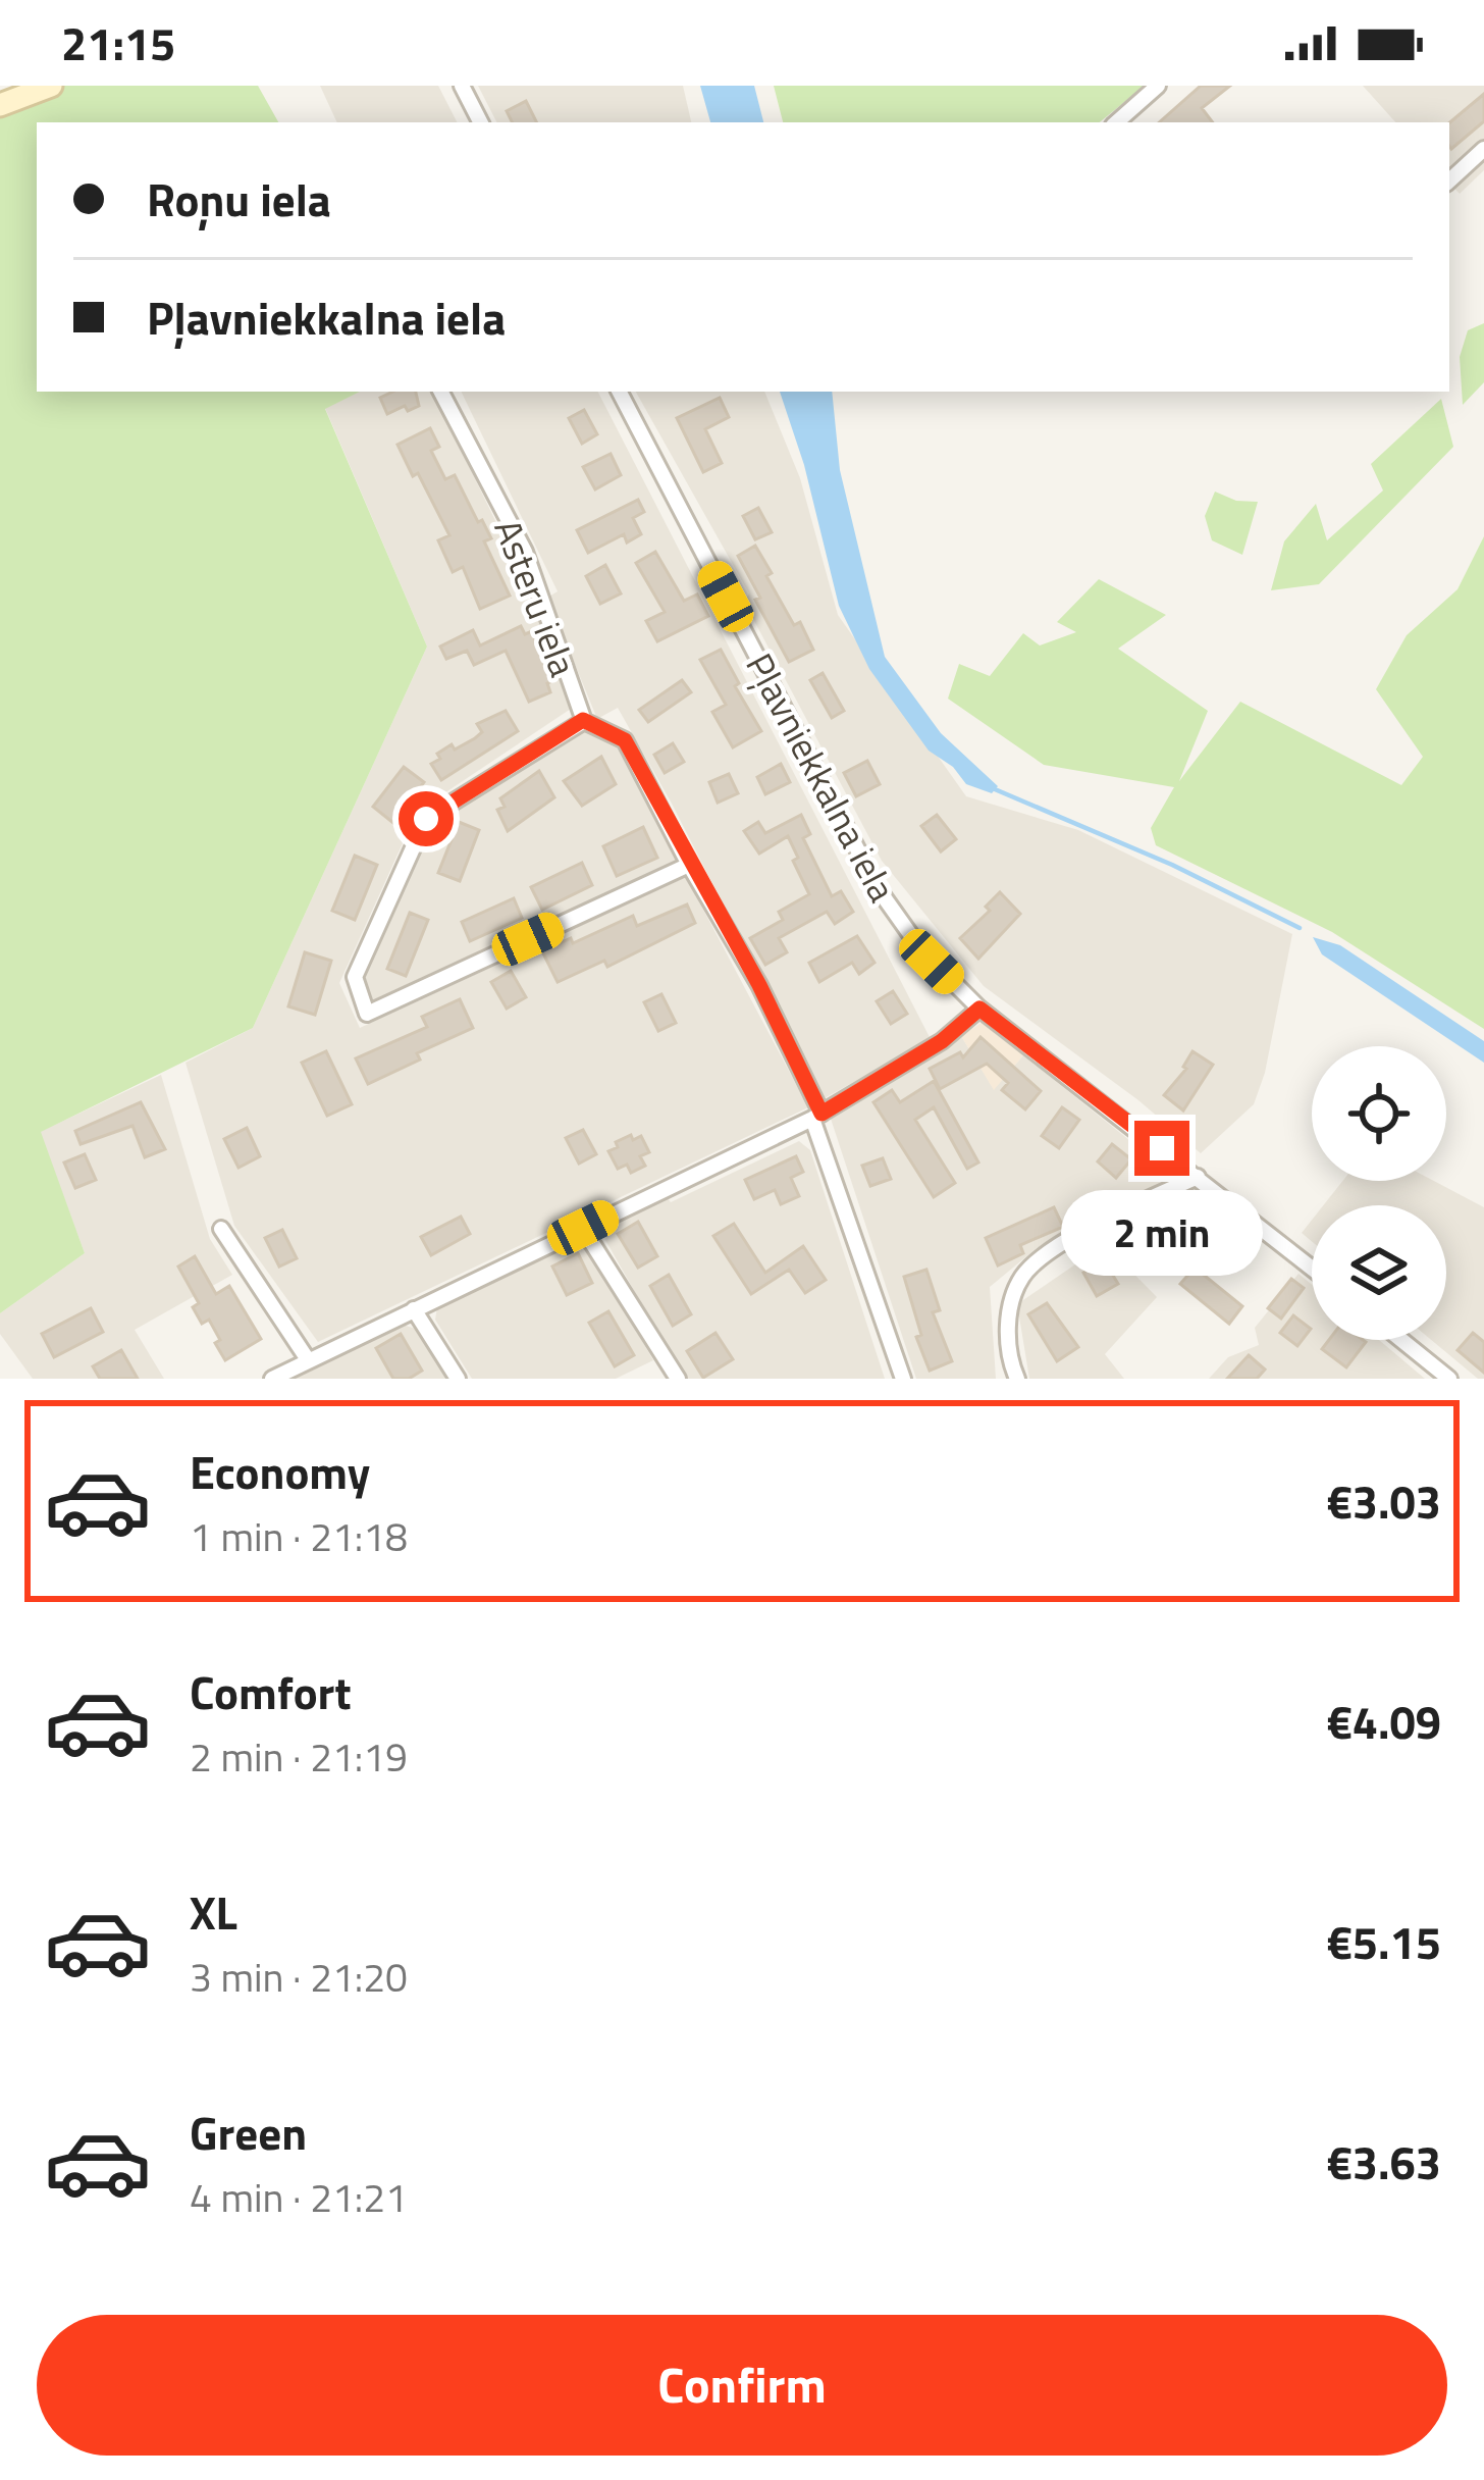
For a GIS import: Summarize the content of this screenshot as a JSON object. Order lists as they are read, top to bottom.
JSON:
{
  "streets": {
    "street": ["Asteru iela", "Pļavniekkalna iela"]
  },
  "page": {
    "status": "21:15",
    "banner": ["Roņu iela", "Pļavniekkalna iela"],
    "bubble": "2 min",
    "list": [
      {
        "name": "Economy",
        "note": "1 min · 21:18",
        "value": "€3.03"
      },
      {
        "name": "Comfort",
        "note": "2 min · 21:19",
        "value": "€4.09"
      },
      {
        "name": "XL",
        "note": "3 min · 21:20",
        "value": "€5.15"
      },
      {
        "name": "Green",
        "note": "4 min · 21:21",
        "value": "€3.63"
      }
    ],
    "buttons": "Confirm"
  }
}
